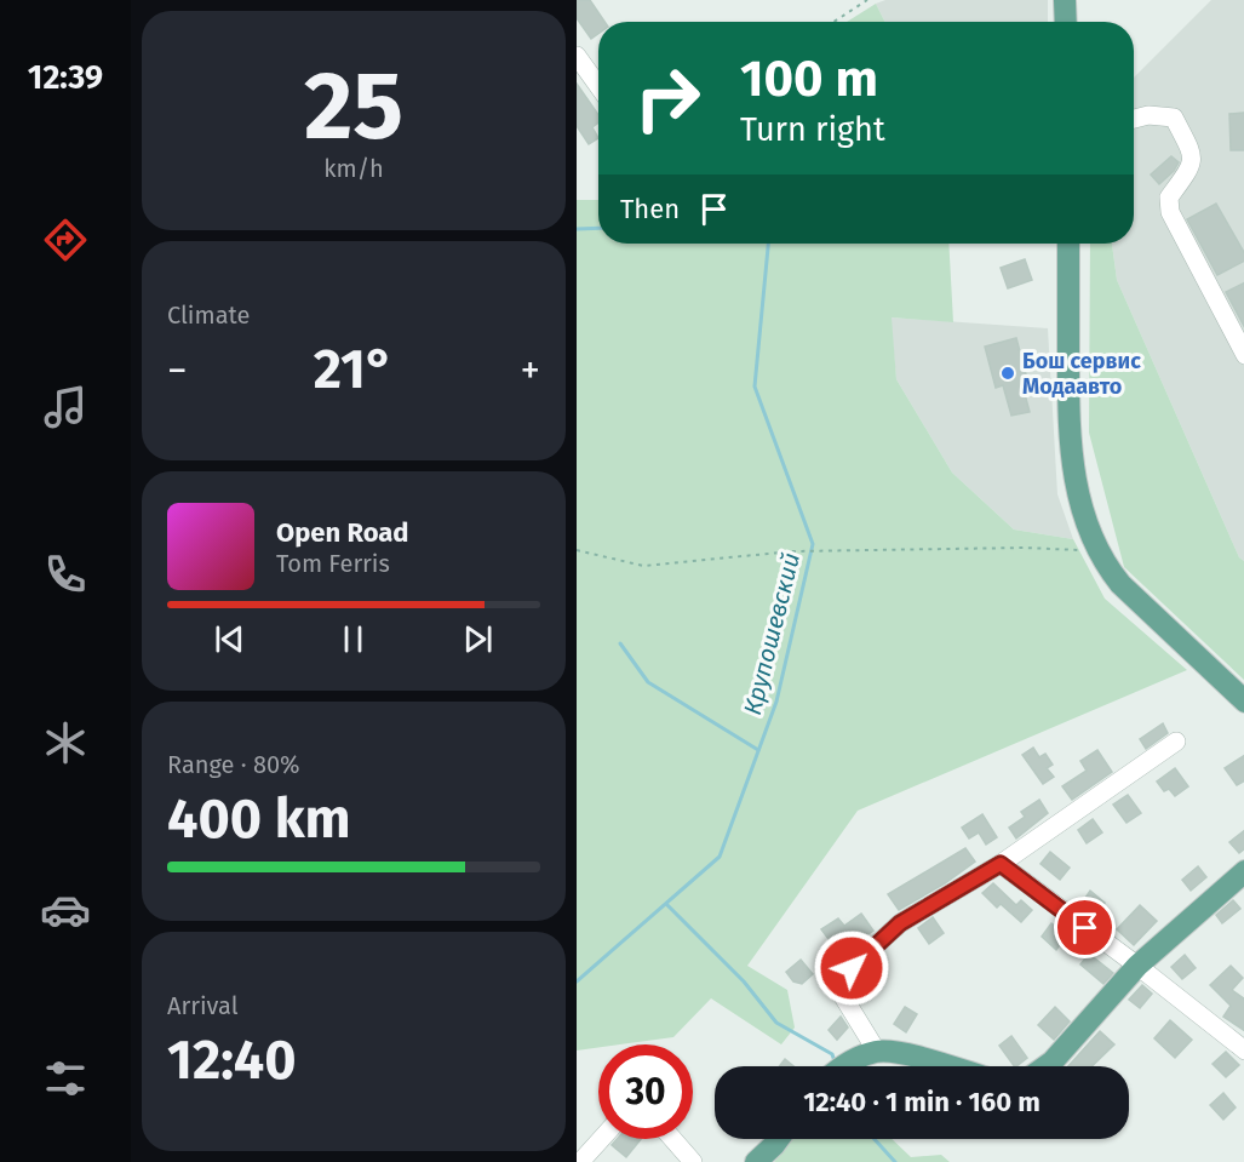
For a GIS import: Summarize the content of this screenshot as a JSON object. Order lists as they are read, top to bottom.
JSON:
{
  "water": ["Крупошевский"],
  "places": ["Бош сервис Модаавто"],
  "page": {
    "tabs": "12:39",
    "tile": [
      ["25", "km/h"],
      "Climate",
      ["Range · 80%", "400 km"],
      ["Arrival", "12:40"]
    ],
    "turn": ["100 m", "Turn right"],
    "then": "Then",
    "heat": ["−", "21°", "+"],
    "song": ["Open Road", "Tom Ferris"],
    "limit": "30",
    "trip": "12:40 · 1 min · 160 m"
  }
}
